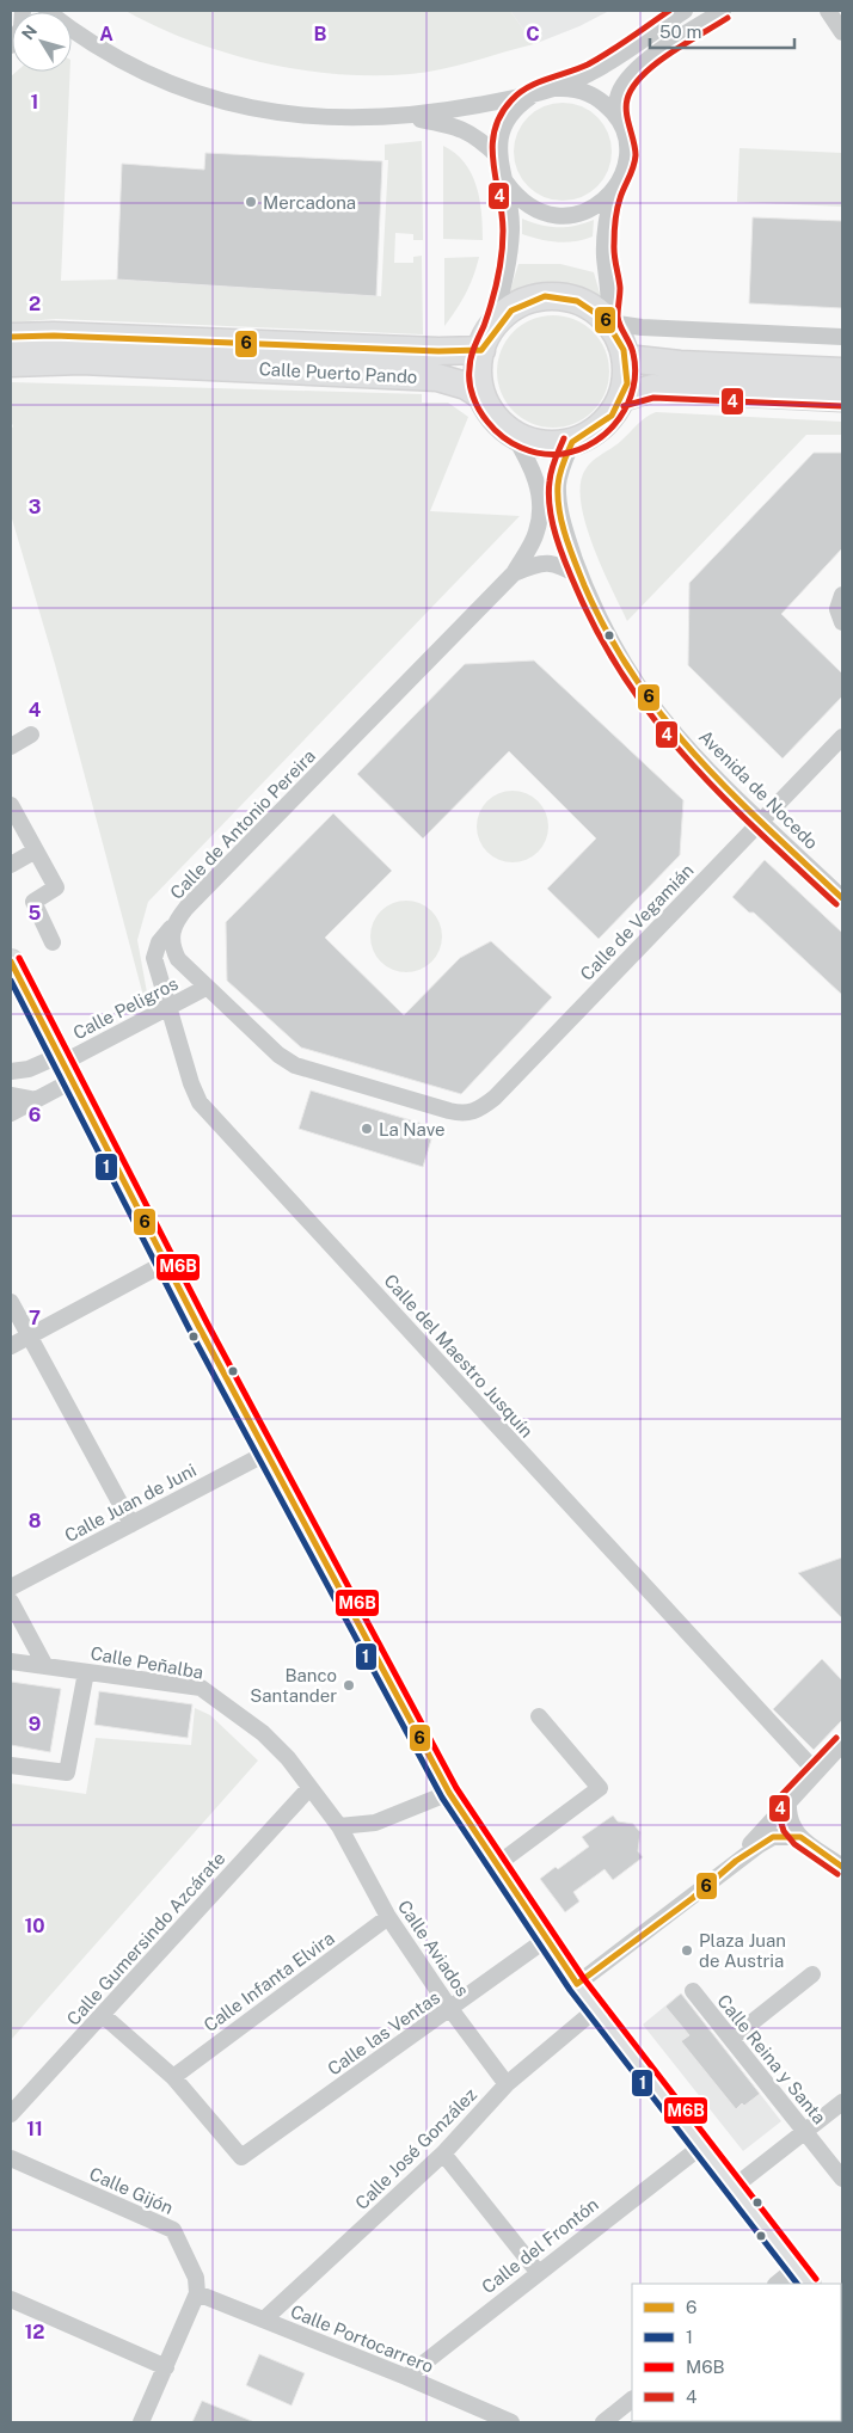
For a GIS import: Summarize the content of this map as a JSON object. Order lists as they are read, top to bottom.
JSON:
{
  "streets": {
    "main road": ["Calle Puerto Pando"],
    "street": [
      "Avenida de Nocedo",
      "Calle de Antonio Pereira",
      "Calle de Vegamián",
      "Calle Peligros",
      "Calle del Maestro Jusquín",
      "Calle Juan de Juni",
      "Calle Peñalba",
      "Calle Gumersindo Azcárate",
      "Calle Aviados",
      "Calle Infanta Elvira",
      "Calle las Ventas",
      "Calle Reina y Santa",
      "Calle José González",
      "Calle Gijón",
      "Calle del Frontón",
      "Calle Portocarrero"
    ]
  },
  "crossings": [
    ["Calle Puerto Pando", "Avenida de Nocedo"],
    ["Calle Puerto Pando", "Calle de Antonio Pereira"],
    ["Avenida de Nocedo", "Calle de Antonio Pereira"],
    ["Avenida de Nocedo", "Calle de Vegamián"],
    ["Calle de Antonio Pereira", "Calle de Vegamián"],
    ["Calle de Antonio Pereira", "Calle Peligros"],
    ["Calle de Antonio Pereira", "Calle del Maestro Jusquín"],
    ["Calle Peligros", "Calle del Maestro Jusquín"],
    ["Calle Peñalba", "Calle Gumersindo Azcárate"],
    ["Calle Peñalba", "Calle Aviados"],
    ["Calle Aviados", "Calle Infanta Elvira"],
    ["Calle Aviados", "Calle las Ventas"],
    ["Calle Aviados", "Calle José González"],
    ["Calle Infanta Elvira", "Calle las Ventas"],
    ["Calle José González", "Calle Portocarrero"],
    ["Calle Gijón", "Calle Portocarrero"],
    ["Calle del Frontón", "Calle Portocarrero"]
  ],
  "places": [
    "Mercadona",
    "La Nave",
    "Banco Santander",
    "Plaza Juan de Austria"
  ],
  "lines": [
    "transit line 4",
    "transit line 6",
    "transit line M6B",
    "transit line 1"
  ],
  "legend": [
    "6",
    "1",
    "M6B",
    "4"
  ],
  "scale_bar": "50 m",
  "north": "top left",
  "grid": {
    "columns": ["A", "B", "C"],
    "rows": [
      "1",
      "2",
      "3",
      "4",
      "5",
      "6",
      "7",
      "8",
      "9",
      "10",
      "11",
      "12"
    ]
  }
}
